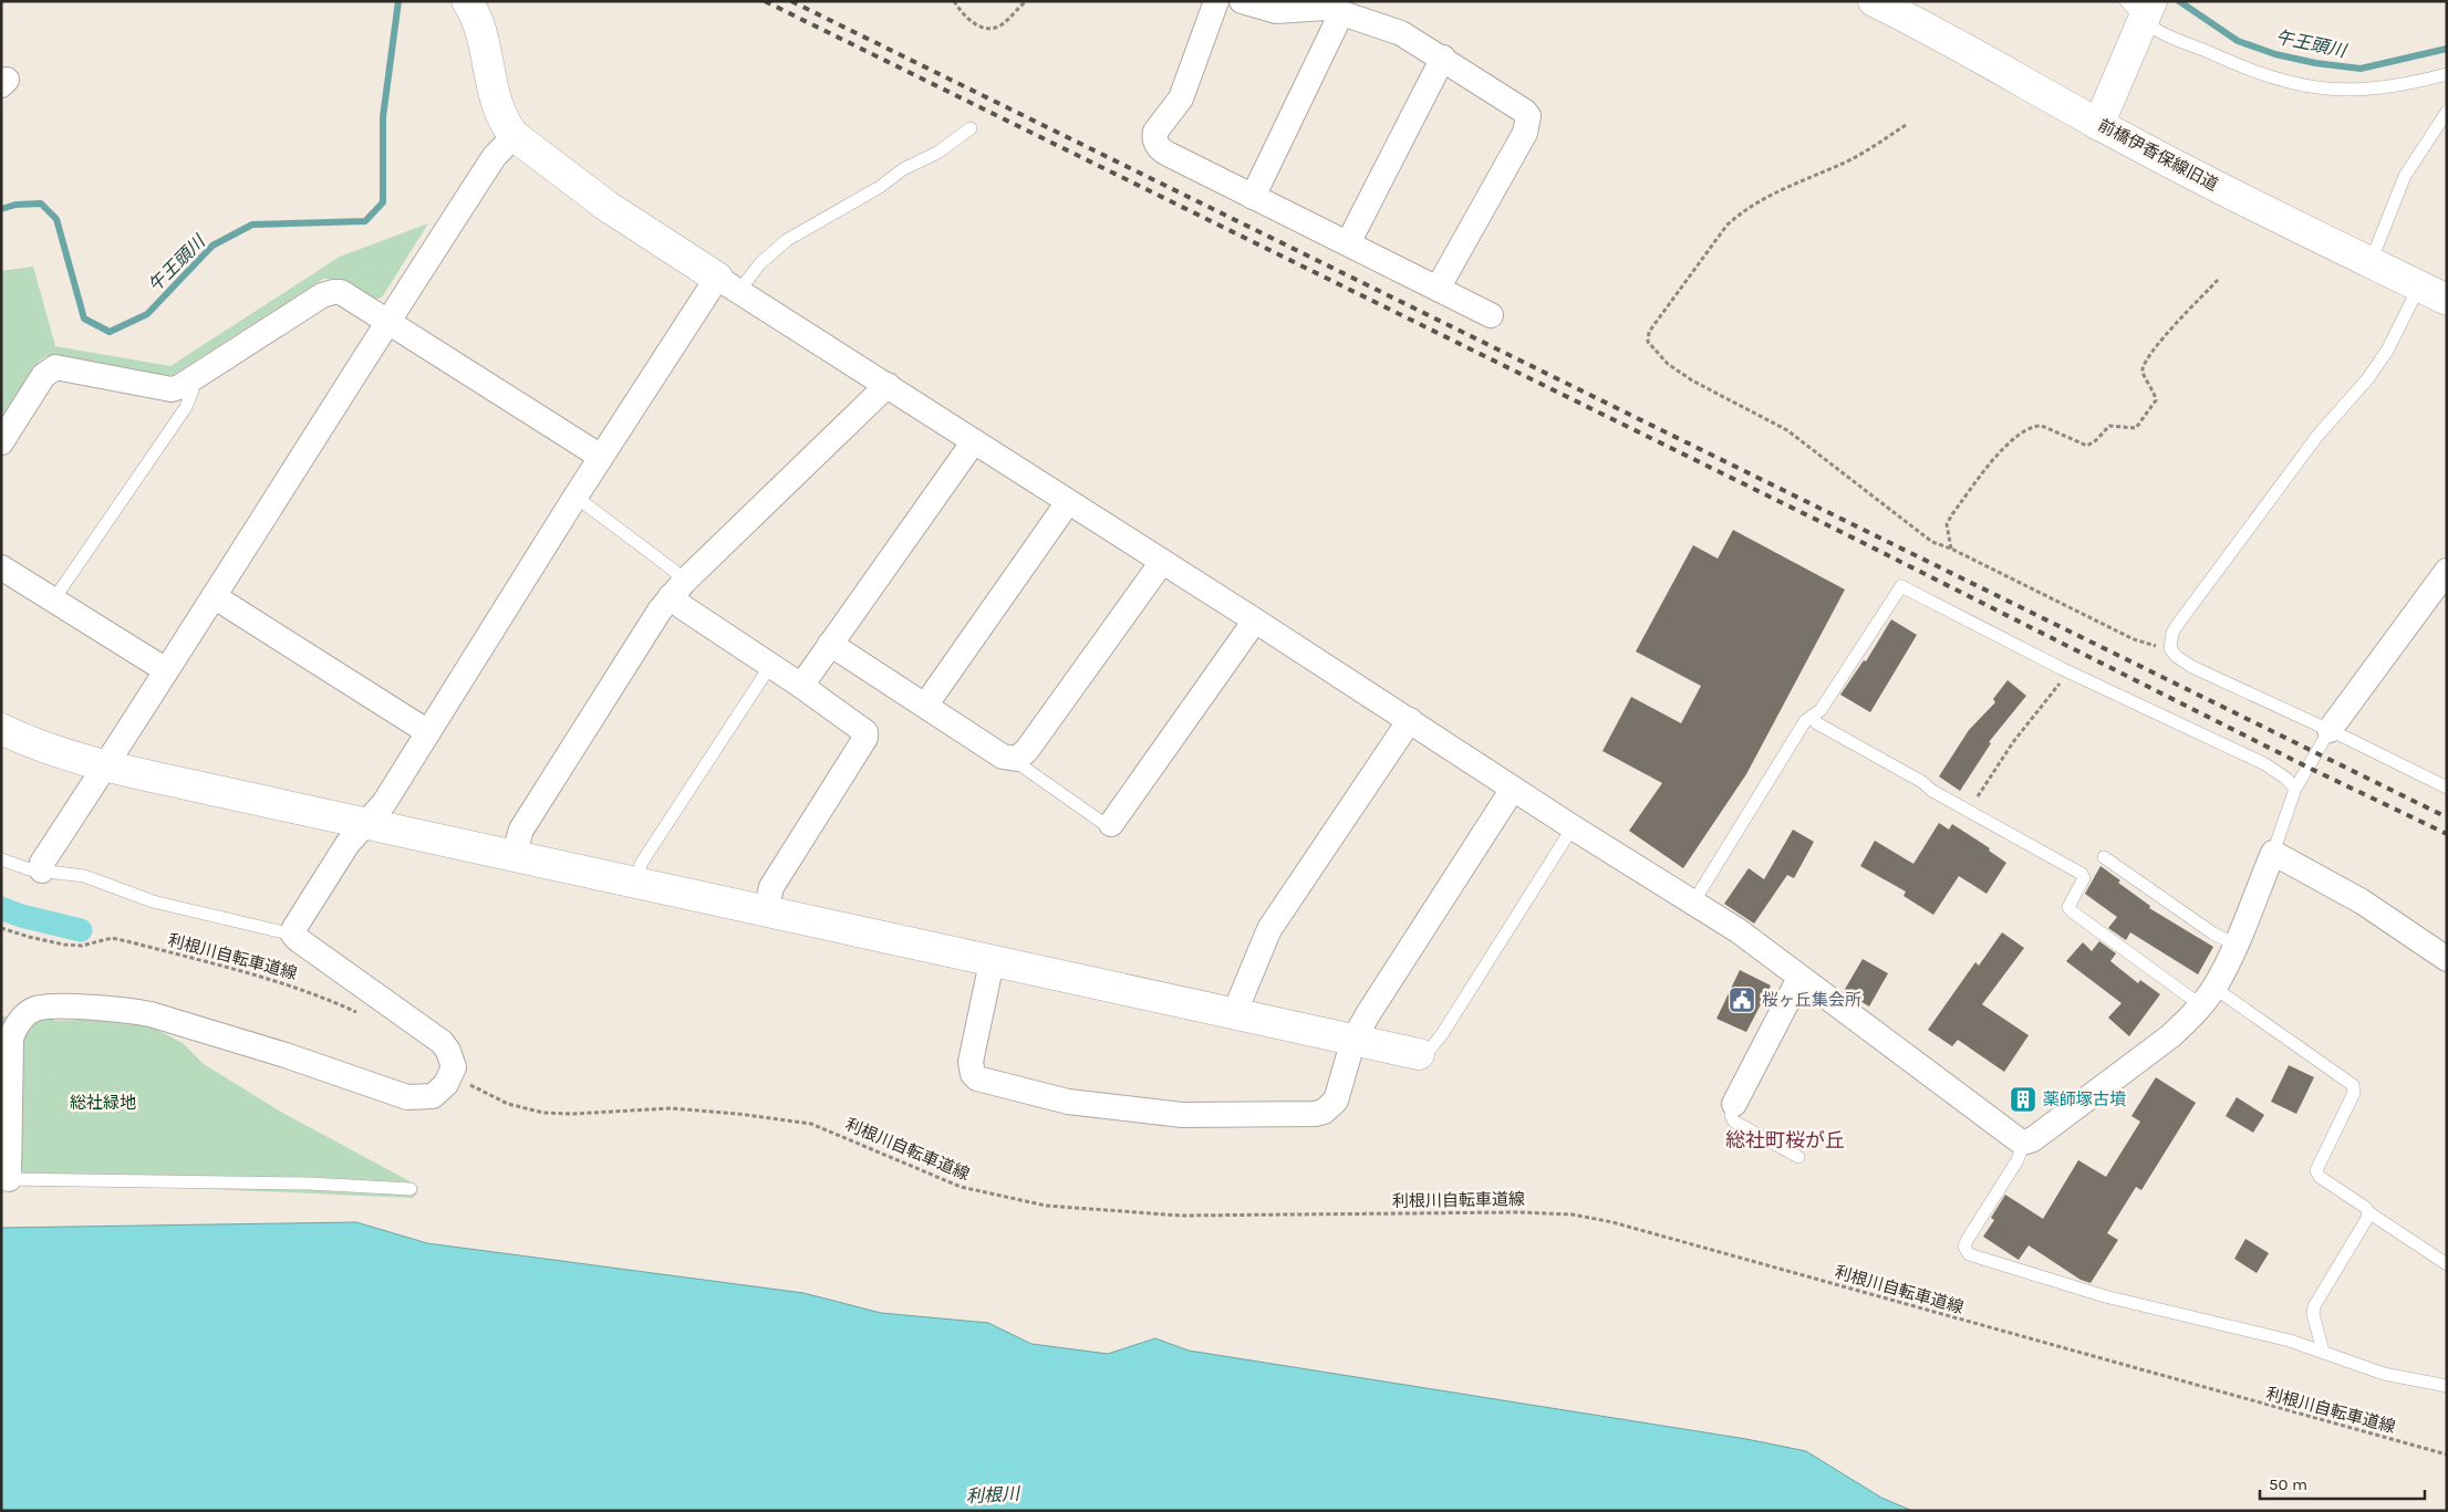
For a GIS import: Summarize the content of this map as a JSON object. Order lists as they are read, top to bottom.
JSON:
{
  "streets": {
    "street": ["前橋伊香保線旧道"],
    "path": ["利根川自転車道線"]
  },
  "districts": ["総社町桜が丘"],
  "water": ["午王頭川", "利根川"],
  "parks": ["総社緑地"],
  "places": {
    "public building": ["桜ヶ丘集会所"],
    "building": ["薬師塚古墳"]
  },
  "scale_bar": "50 m"
}
